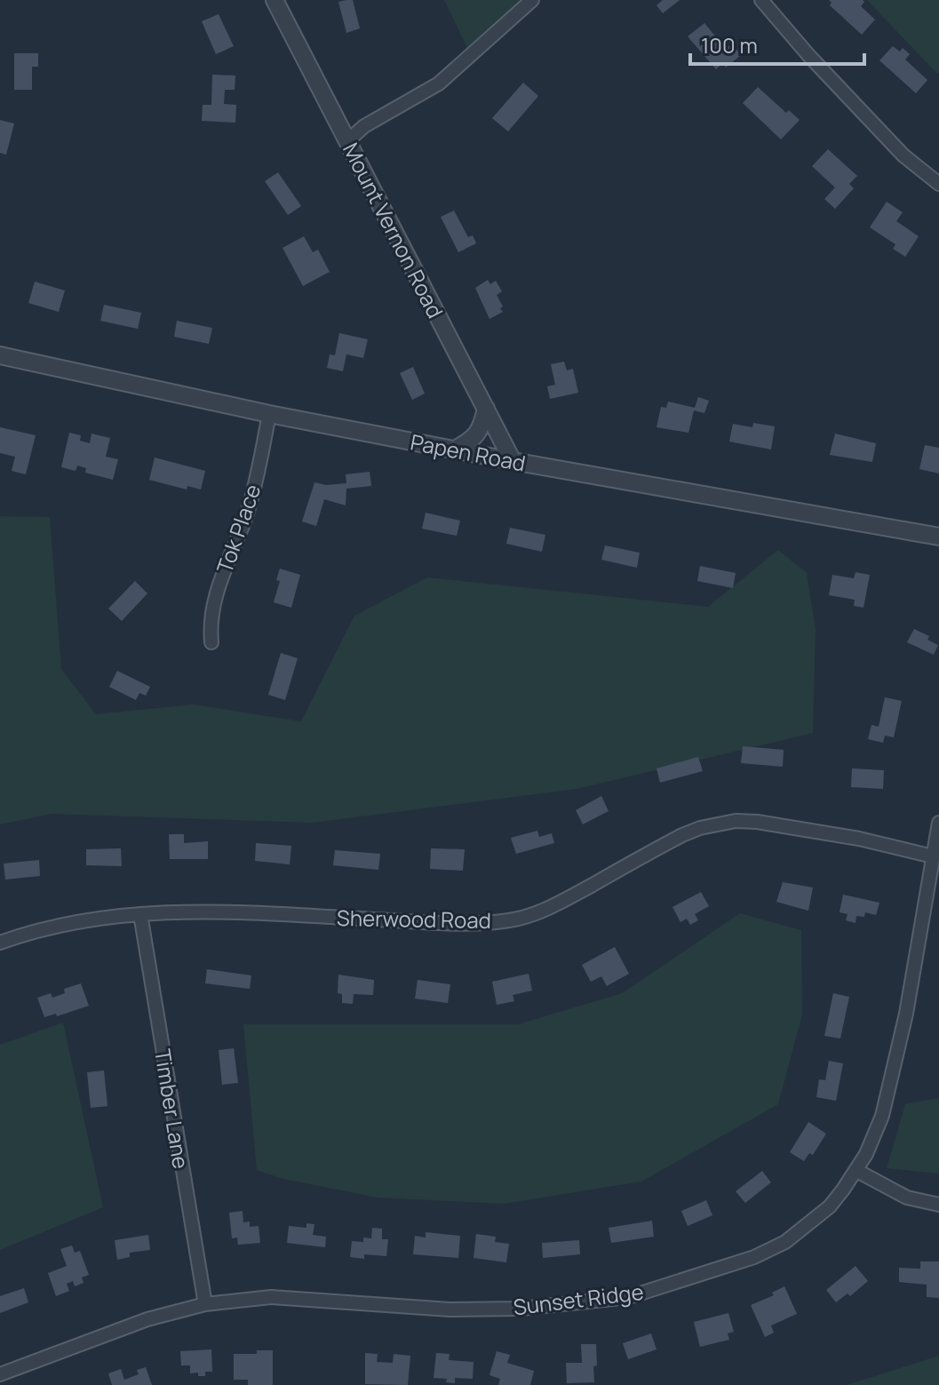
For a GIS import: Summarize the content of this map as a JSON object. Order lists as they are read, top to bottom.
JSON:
{
  "streets": {
    "street": [
      "Mount Vernon Road",
      "Papen Road",
      "Tok Place",
      "Sherwood Road",
      "Timber Lane",
      "Sunset Ridge"
    ]
  },
  "crossings": [
    ["Mount Vernon Road", "Papen Road"],
    ["Papen Road", "Tok Place"],
    ["Sherwood Road", "Timber Lane"],
    ["Sherwood Road", "Sunset Ridge"],
    ["Timber Lane", "Sunset Ridge"]
  ],
  "scale_bar": "100 m"
}
